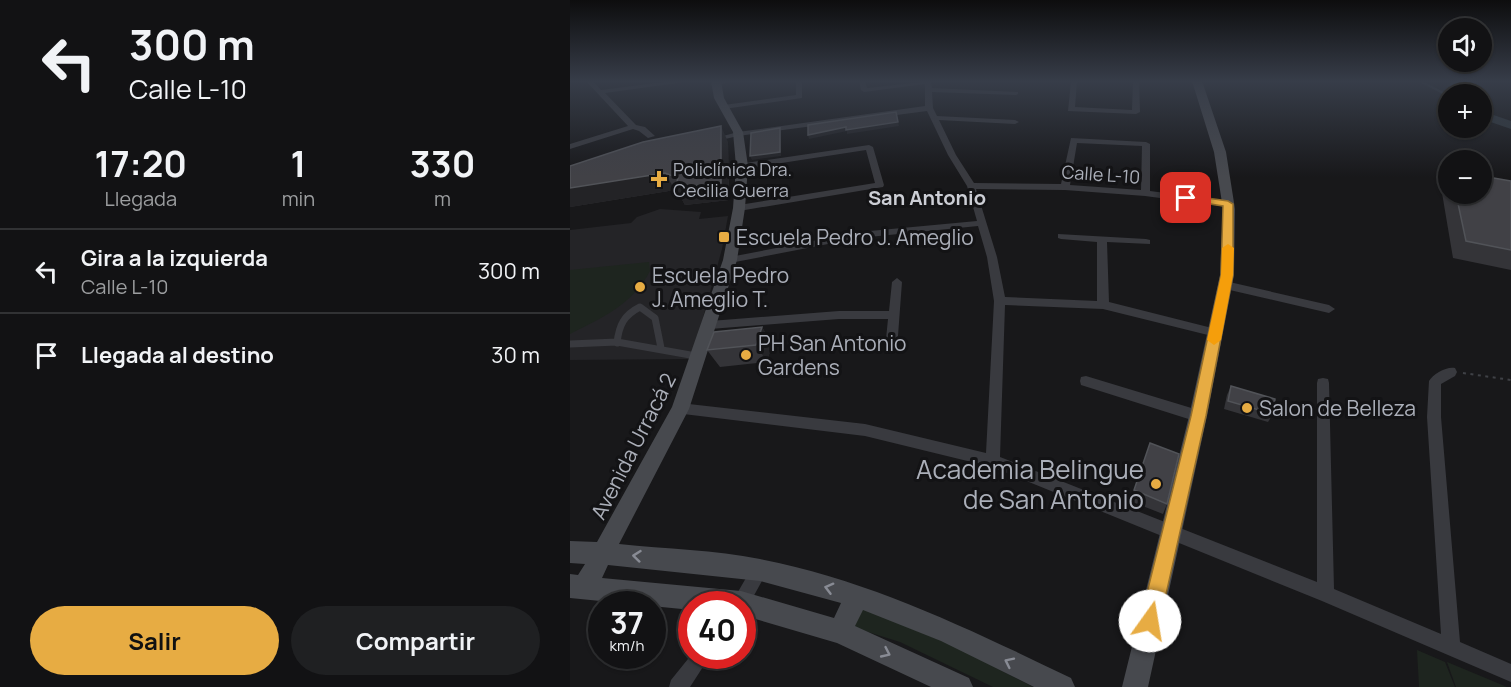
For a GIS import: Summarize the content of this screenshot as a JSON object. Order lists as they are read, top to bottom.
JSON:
{
  "streets": {
    "street": ["Calle L-10", "Avenida Urracá 2"]
  },
  "districts": ["San Antonio"],
  "places": {
    "health": ["Policlínica Dra. Cecilia Guerra"],
    "transit": ["Escuela Pedro J. Ameglio"],
    "other": [
      "Escuela Pedro J. Ameglio T.",
      "PH San Antonio Gardens",
      "Salon de Belleza",
      "Academia Belingue de San Antonio"
    ]
  },
  "page": {
    "turn": ["300 m", "Calle L-10"],
    "map_buttons": ["+", "−"],
    "eta": [
      "17:20",
      "Llegada",
      "1",
      "min",
      "330",
      "m"
    ],
    "list": [
      {
        "name": "Gira a la izquierda",
        "note": "Calle L-10",
        "value": "300 m"
      },
      {
        "name": "Llegada al destino",
        "value": "30 m"
      }
    ],
    "speed": "37 km/h",
    "limit": "40",
    "buttons": ["Salir", "Compartir"]
  }
}
